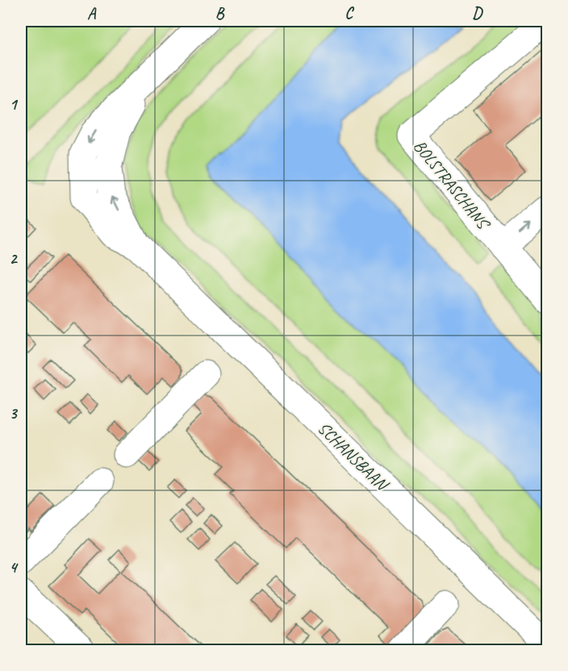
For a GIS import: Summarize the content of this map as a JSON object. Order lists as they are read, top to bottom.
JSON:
{
  "streets": {
    "street": ["BOLSTRASCHANS", "SCHANSBAAN"]
  },
  "grid": {
    "columns": [
      "A",
      "B",
      "C",
      "D"
    ],
    "rows": [
      "1",
      "2",
      "3",
      "4"
    ]
  }
}
